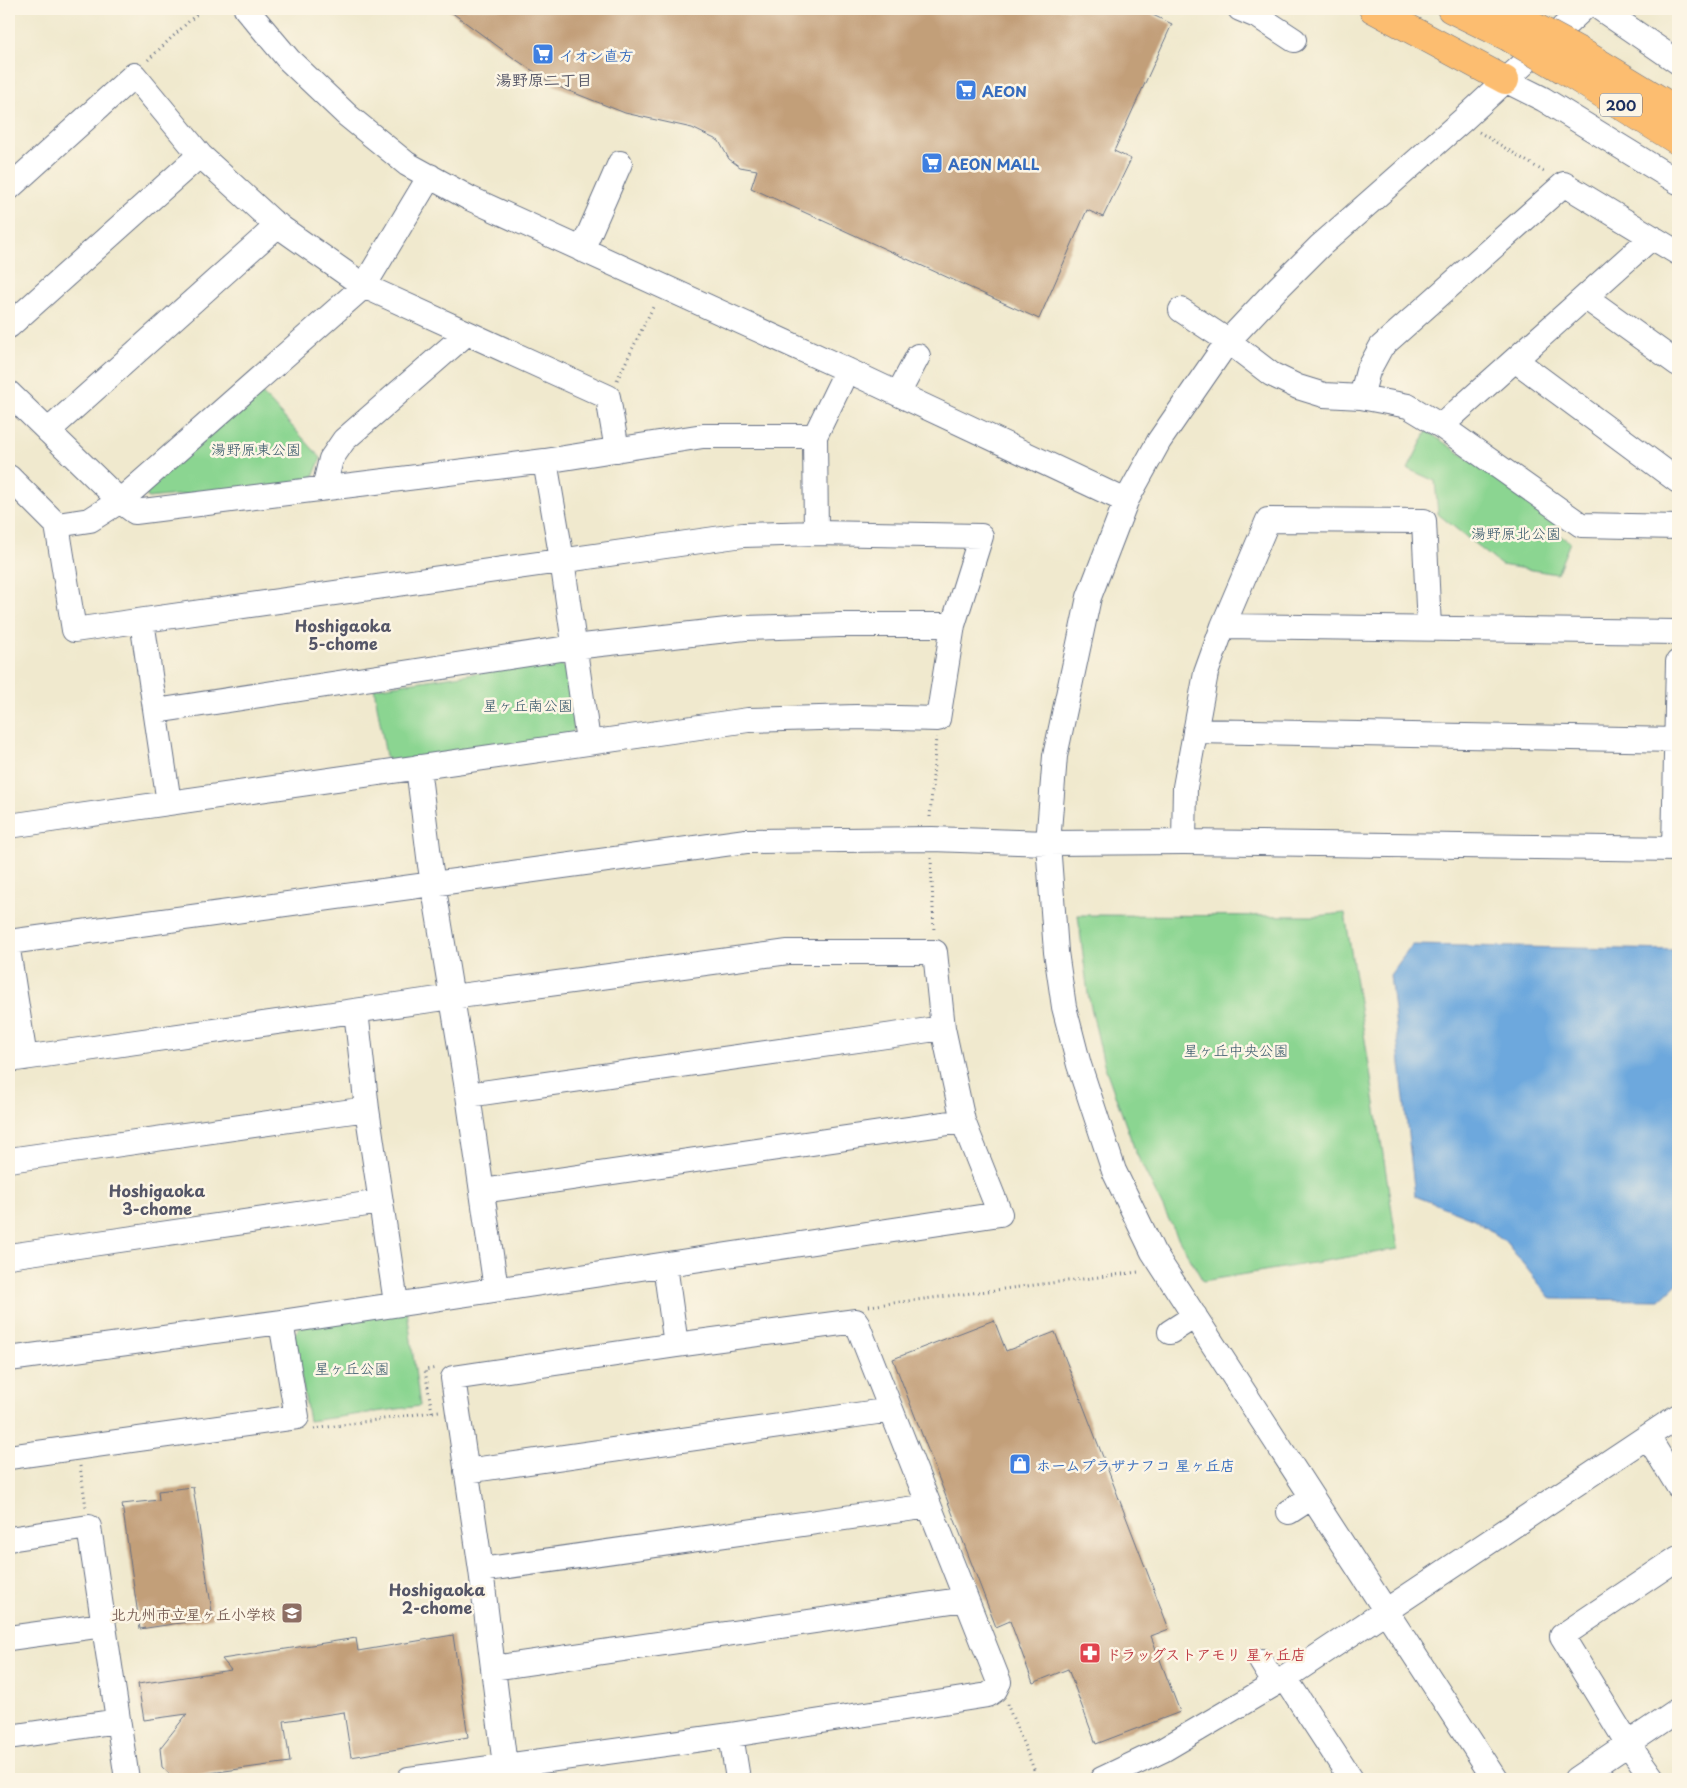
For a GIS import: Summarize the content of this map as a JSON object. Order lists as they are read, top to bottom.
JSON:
{
  "streets": {
    "highway": ["200"]
  },
  "districts": [
    "湯野原二丁目",
    "Hoshigaoka 5-chome",
    "Hoshigaoka 3-chome",
    "Hoshigaoka 2-chome"
  ],
  "parks": [
    "湯野原東公園",
    "湯野原北公園",
    "星ヶ丘南公園",
    "星ヶ丘中央公園",
    "星ヶ丘公園"
  ],
  "places": {
    "supermarket": ["イオン直方", "AEON", "AEON MALL"],
    "shop": ["ホームプラザナフコ 星ヶ丘店"],
    "school or university": ["北九州市立星ヶ丘小学校"],
    "pharmacy": ["ドラッグストアモリ 星ヶ丘店"]
  }
}
